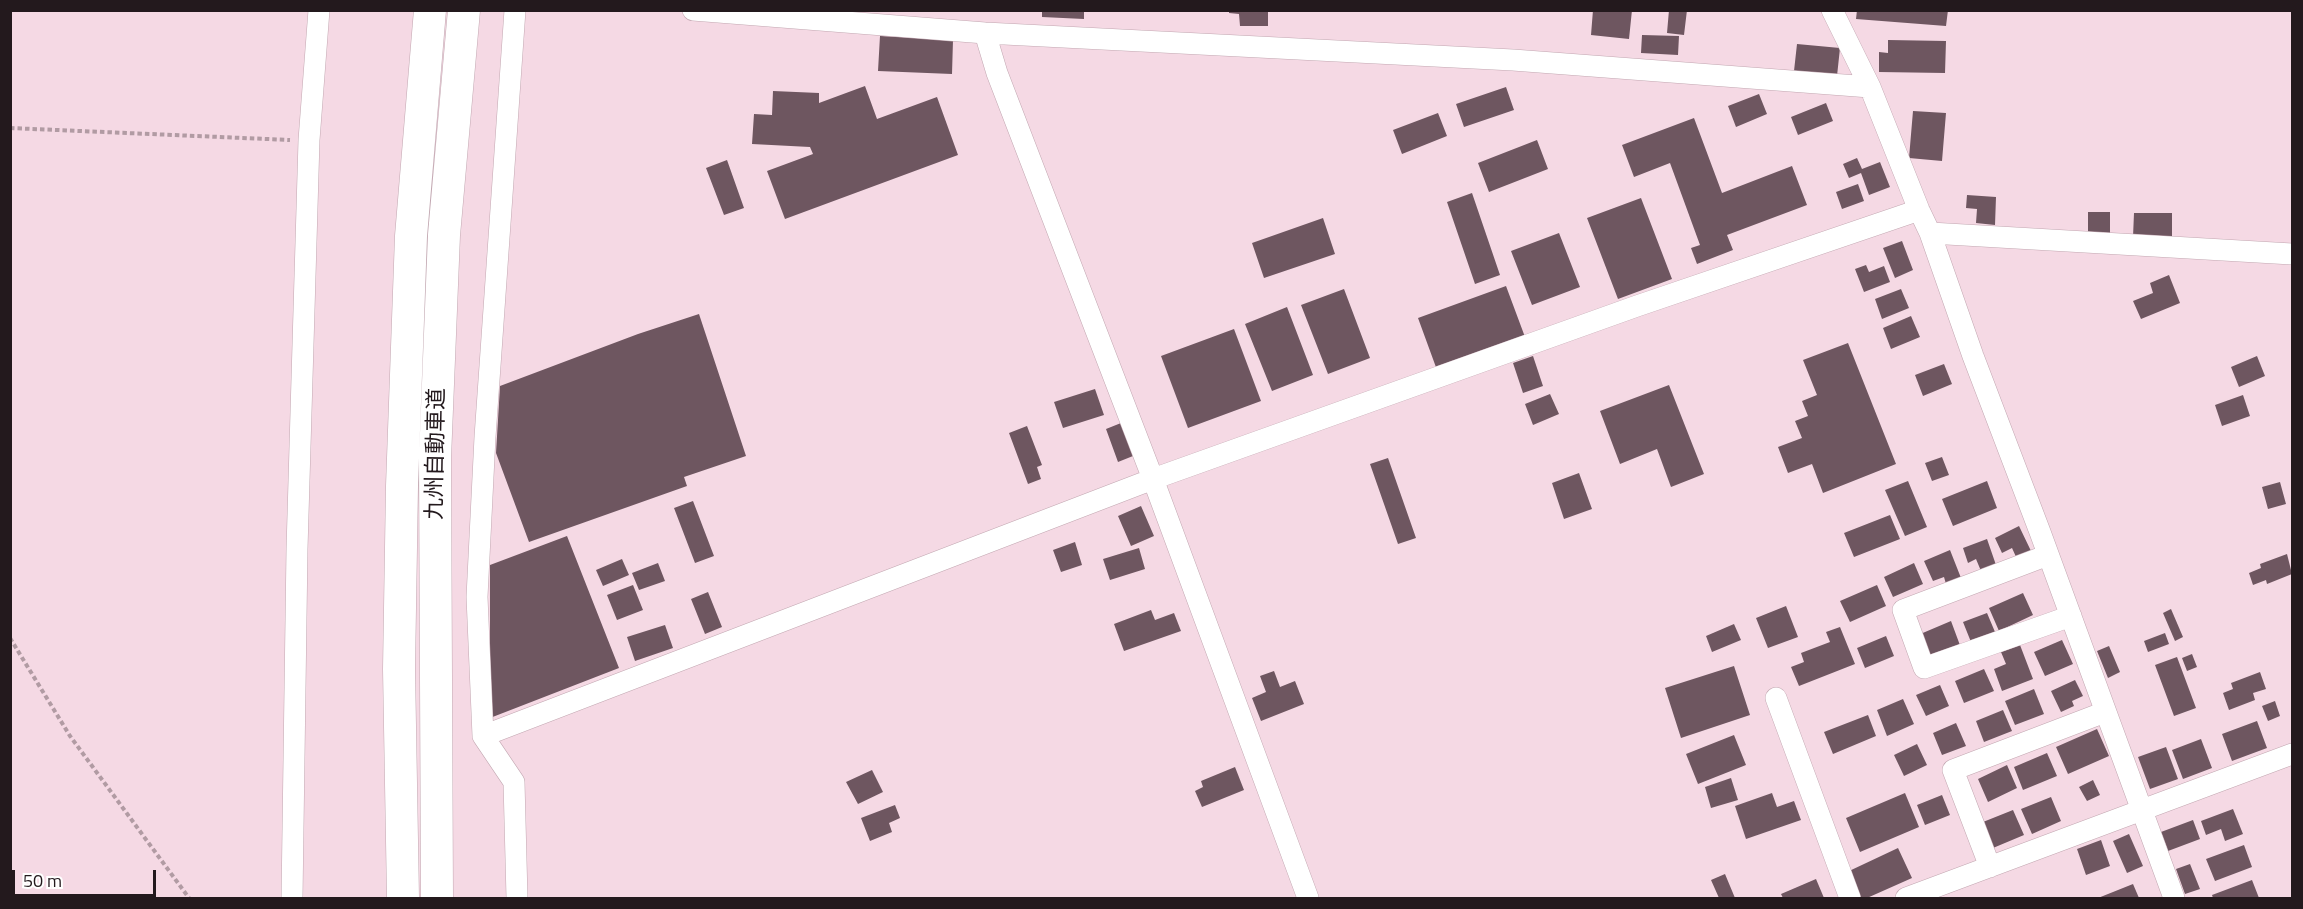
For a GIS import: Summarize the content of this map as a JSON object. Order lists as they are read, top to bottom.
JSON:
{
  "streets": {
    "highway": ["九州自動車道"]
  },
  "scale_bar": "50 m"
}
